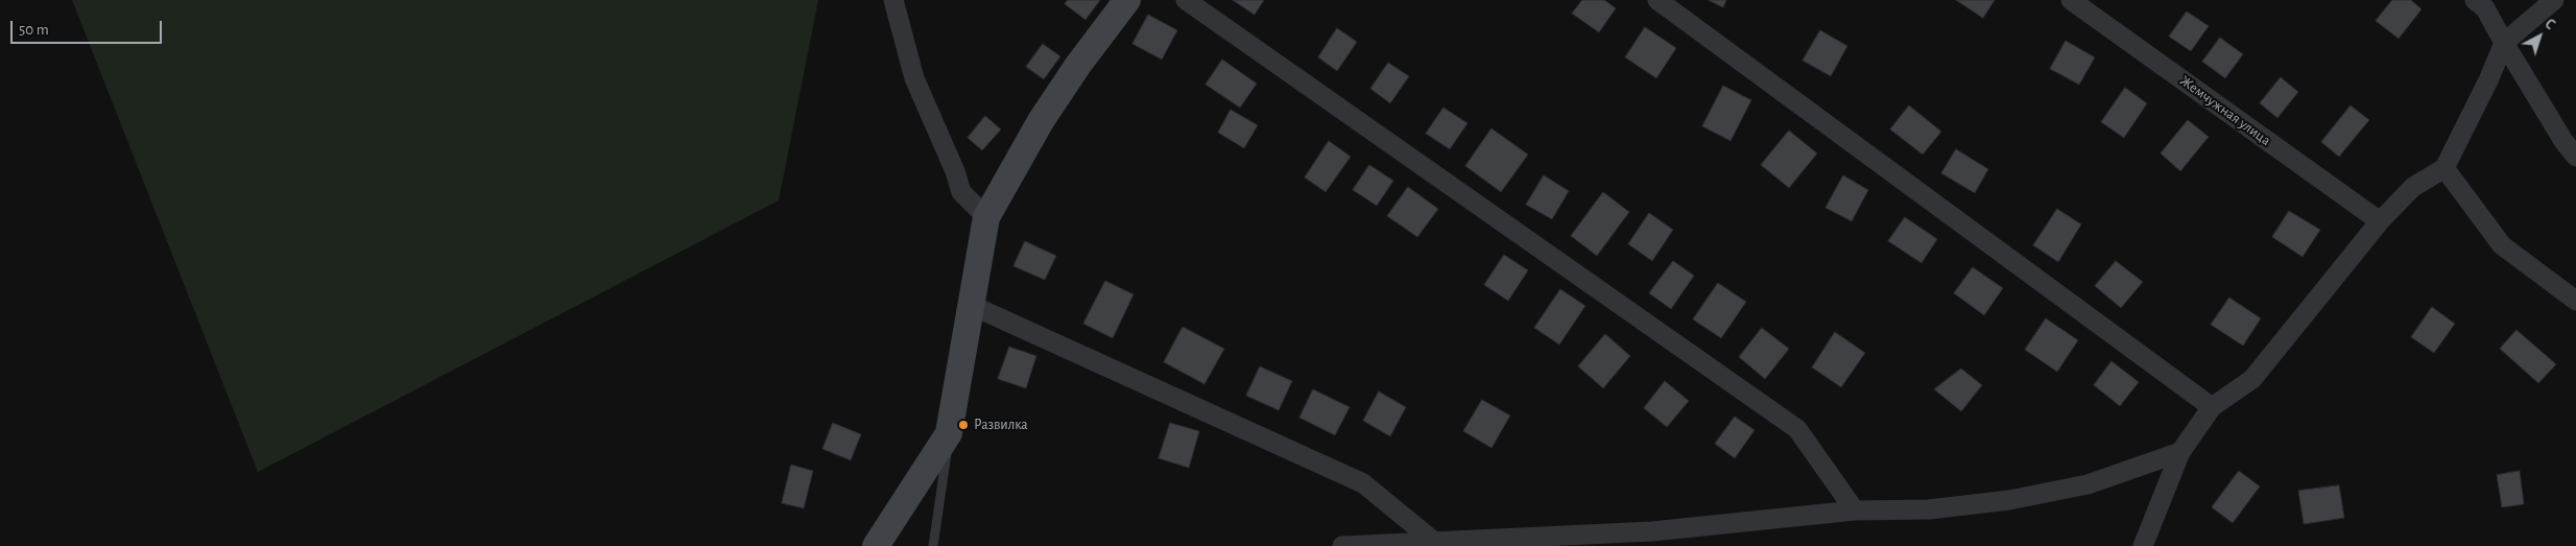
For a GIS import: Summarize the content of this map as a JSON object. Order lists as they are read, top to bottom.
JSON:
{
  "streets": {
    "street": ["Жемчужная улица"]
  },
  "places": ["Развилка"],
  "scale_bar": "50 m",
  "north": "top right"
}
